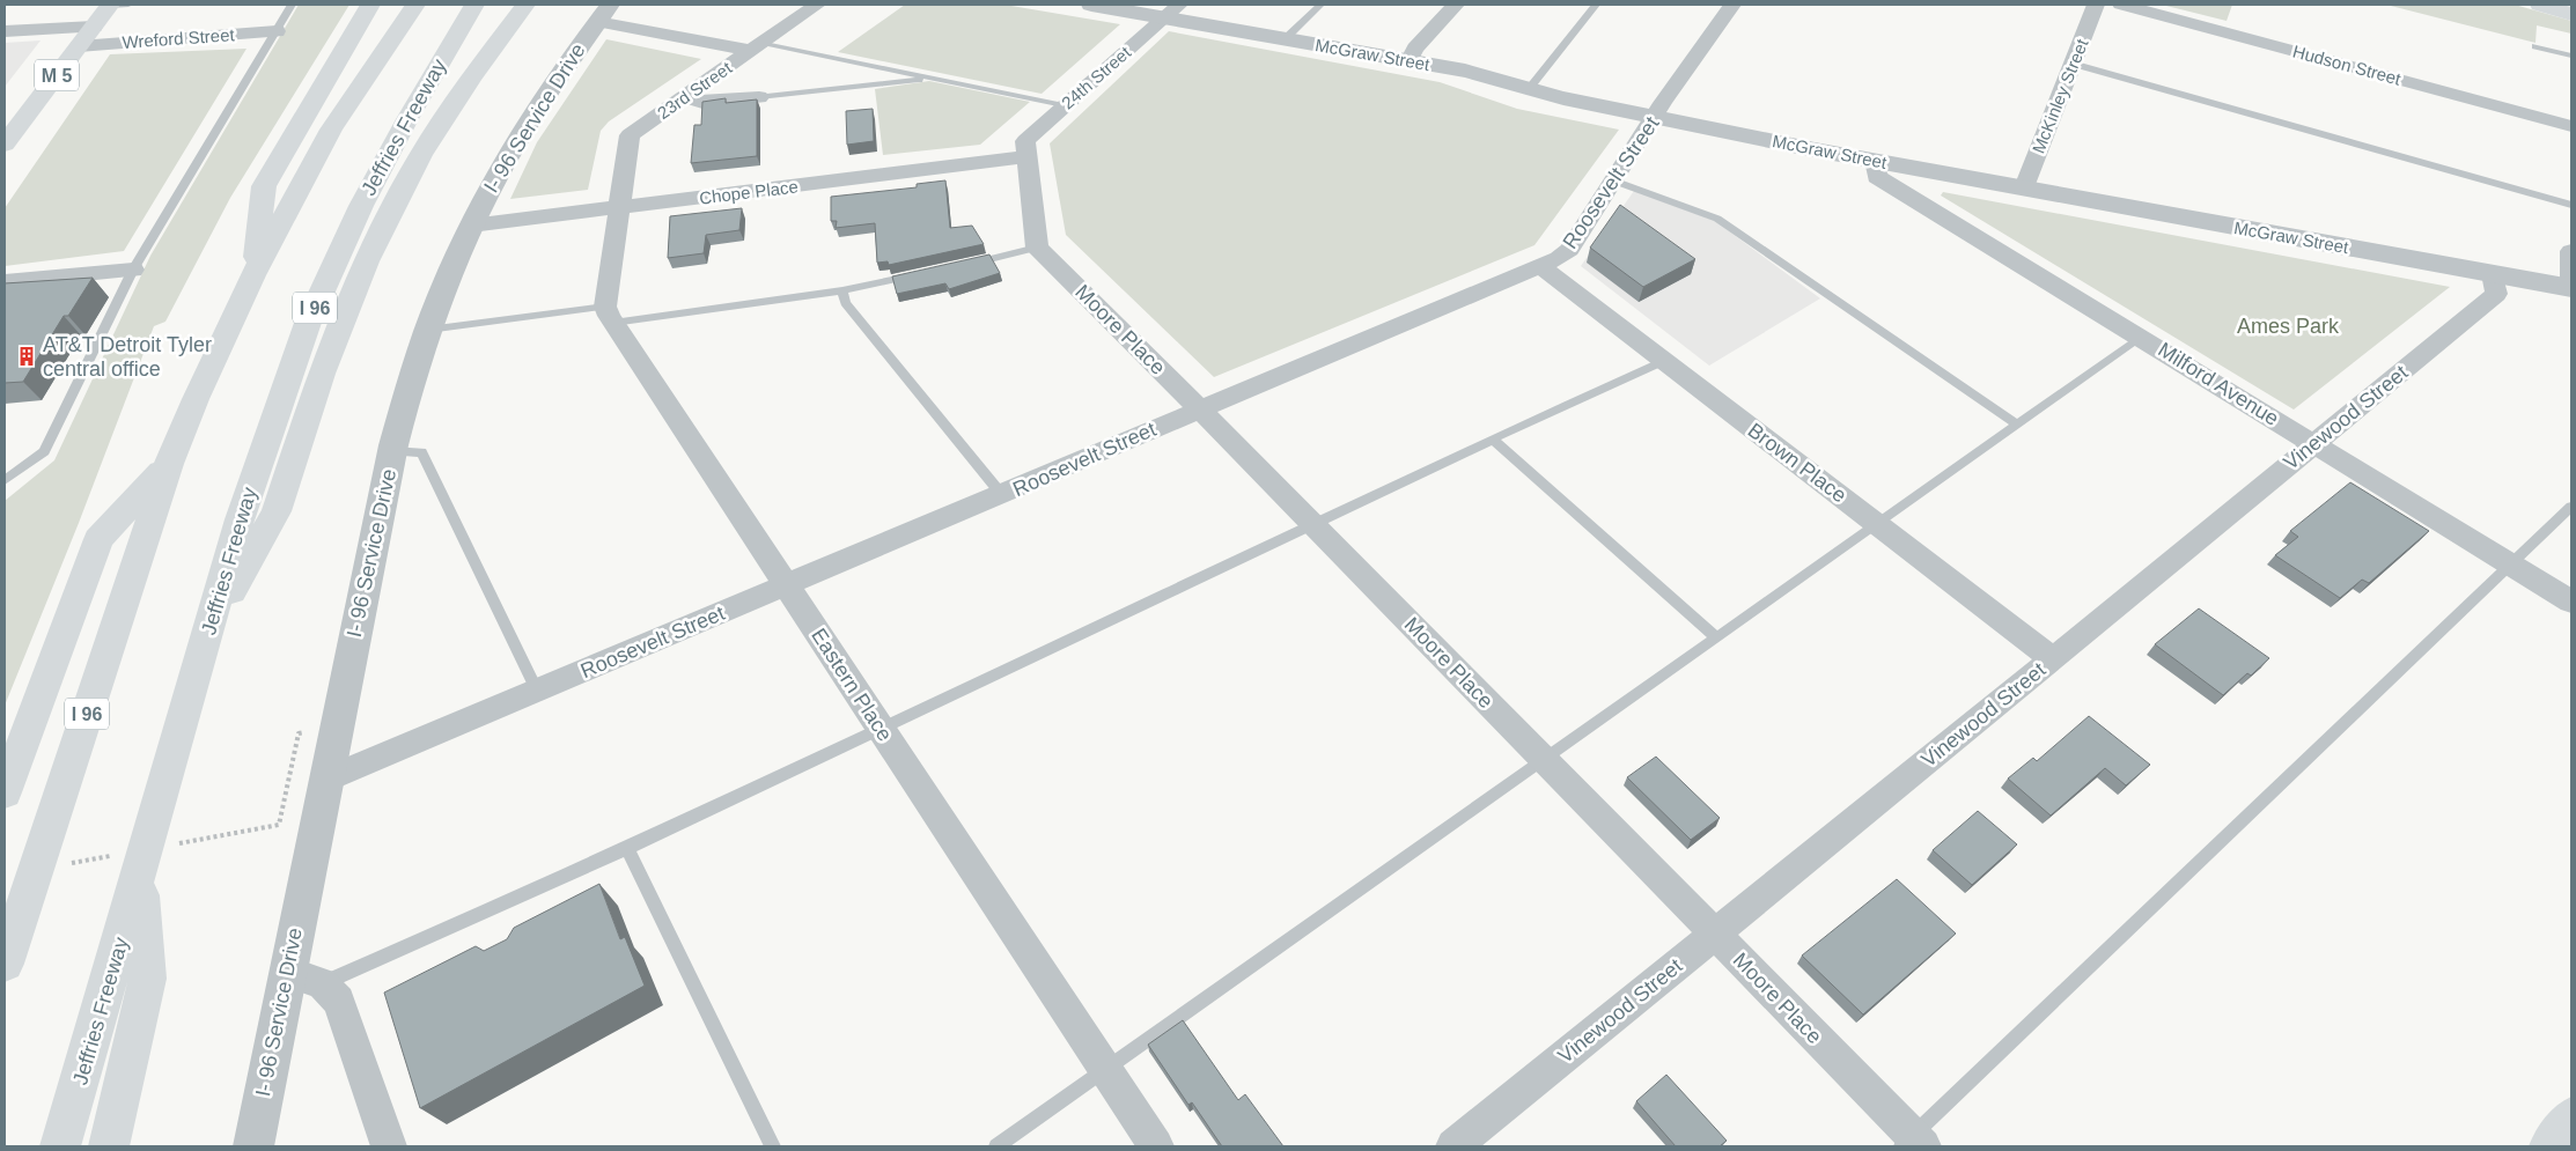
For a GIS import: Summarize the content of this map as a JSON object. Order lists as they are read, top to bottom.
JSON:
{
  "streets": {
    "main road": ["M 5", "Jeffries Freeway", "I 96"],
    "street": [
      "Wreford Street",
      "McGraw Street",
      "Hudson Street",
      "24th Street",
      "23rd Street",
      "McKinley Street",
      "I- 96 Service Drive",
      "Roosevelt Street",
      "Chope Place",
      "Moore Place",
      "Milford Avenue",
      "Vinewood Street",
      "Brown Place",
      "Eastern Place"
    ]
  },
  "crossings": [
    ["Wreford Street", "M 5"],
    ["McGraw Street", "24th Street"],
    ["McGraw Street", "McKinley Street"],
    ["McGraw Street", "Roosevelt Street"],
    ["McGraw Street", "Milford Avenue"],
    ["McGraw Street", "Vinewood Street"],
    ["24th Street", "Chope Place"],
    ["23rd Street", "Chope Place"],
    ["I- 96 Service Drive", "Roosevelt Street"],
    ["I- 96 Service Drive", "Chope Place"],
    ["Roosevelt Street", "Moore Place"],
    ["Roosevelt Street", "Brown Place"],
    ["Roosevelt Street", "Eastern Place"],
    ["Moore Place", "Vinewood Street"],
    ["Milford Avenue", "Vinewood Street"],
    ["Vinewood Street", "Brown Place"]
  ],
  "parks": ["Ames Park"],
  "places": {
    "building": ["AT&T Detroit Tyler central office"]
  }
}
